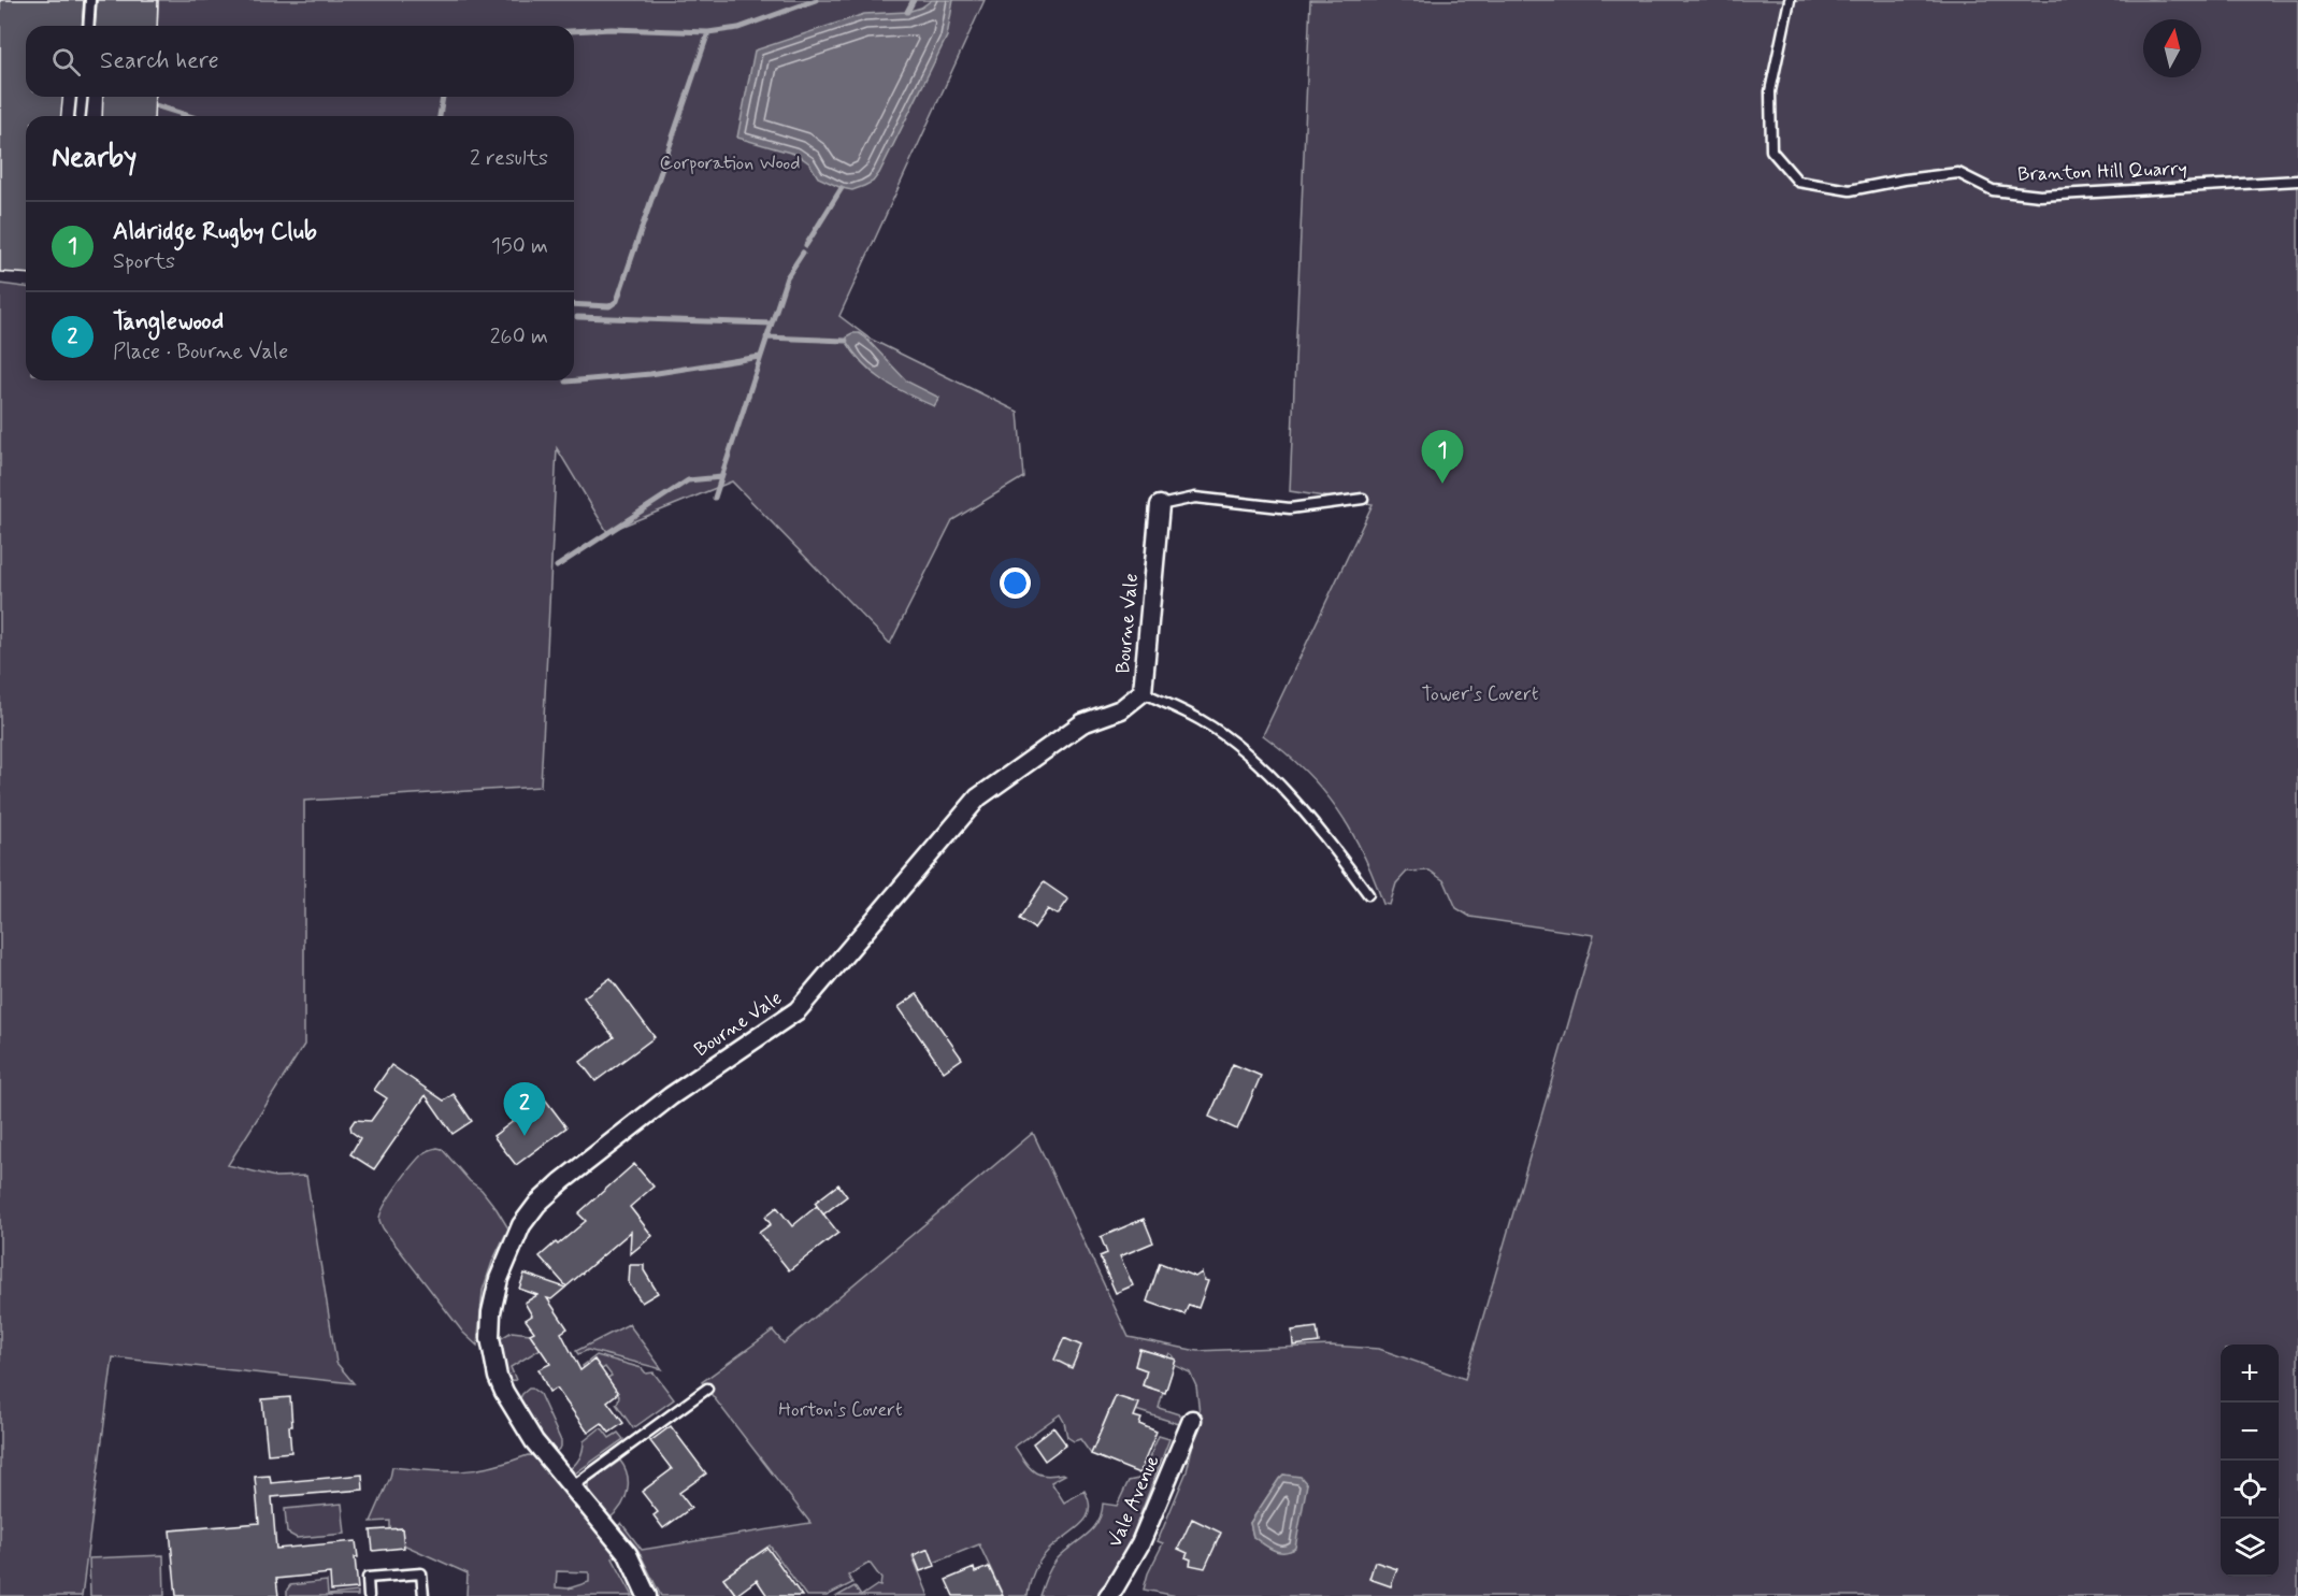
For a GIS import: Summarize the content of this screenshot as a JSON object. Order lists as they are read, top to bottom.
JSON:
{
  "streets": {
    "street": ["Bourne Vale", "Vale Avenue"],
    "lane": ["Branton Hill Quarry"]
  },
  "parks": ["Corporation Wood", "Tower's Covert", "Horton's Covert"],
  "north": "top",
  "page": {
    "search": "Search here",
    "heading": ["Nearby", "2 results"],
    "list": [
      {
        "mark": "1",
        "name": "Aldridge Rugby Club",
        "note": "Sports",
        "value": "150 m"
      },
      {
        "mark": "2",
        "name": "Tanglewood",
        "note": "Place · Bourne Vale",
        "value": "260 m"
      }
    ],
    "pins": ["1", "2"],
    "map_buttons": ["+", "−"]
  }
}
